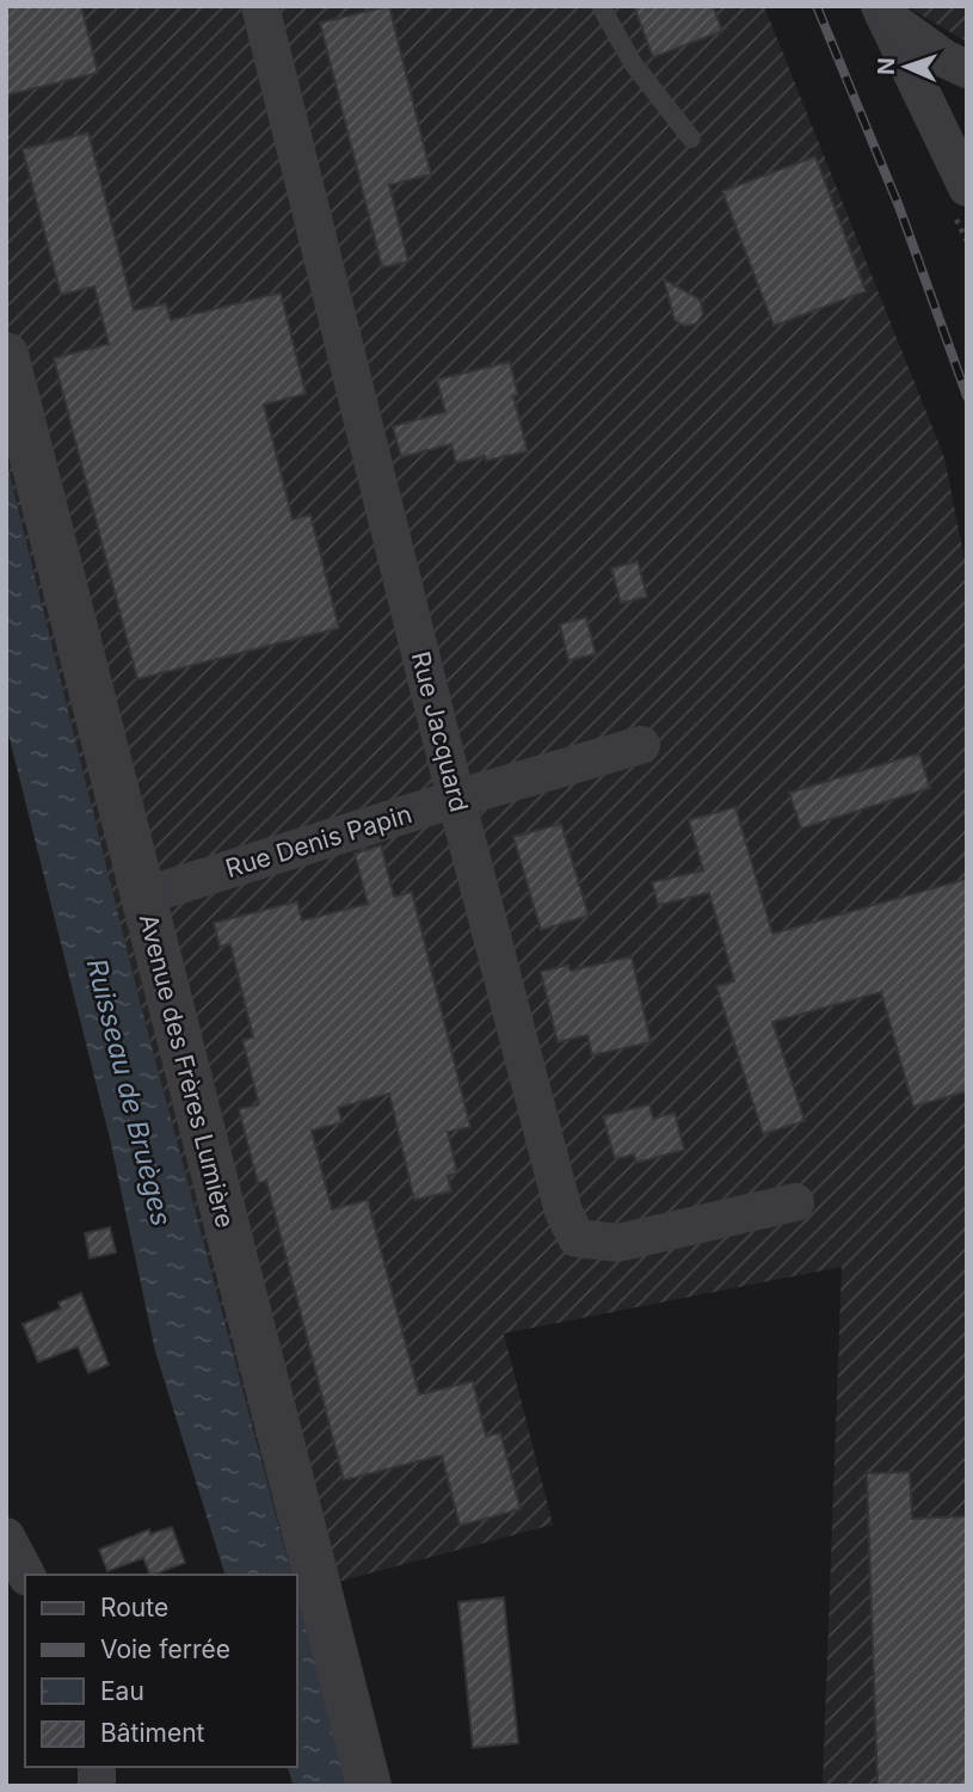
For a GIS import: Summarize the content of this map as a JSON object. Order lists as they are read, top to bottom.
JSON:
{
  "streets": {
    "street": ["Rue Jacquard", "Rue Denis Papin", "Avenue des Frères Lumière"]
  },
  "crossings": [
    ["Rue Jacquard", "Rue Denis Papin"],
    ["Rue Denis Papin", "Avenue des Frères Lumière"]
  ],
  "water": ["Ruisseau de Bruèges"],
  "legend": [
    "Route",
    "Voie ferrée",
    "Eau",
    "Bâtiment"
  ],
  "north": "left"
}
